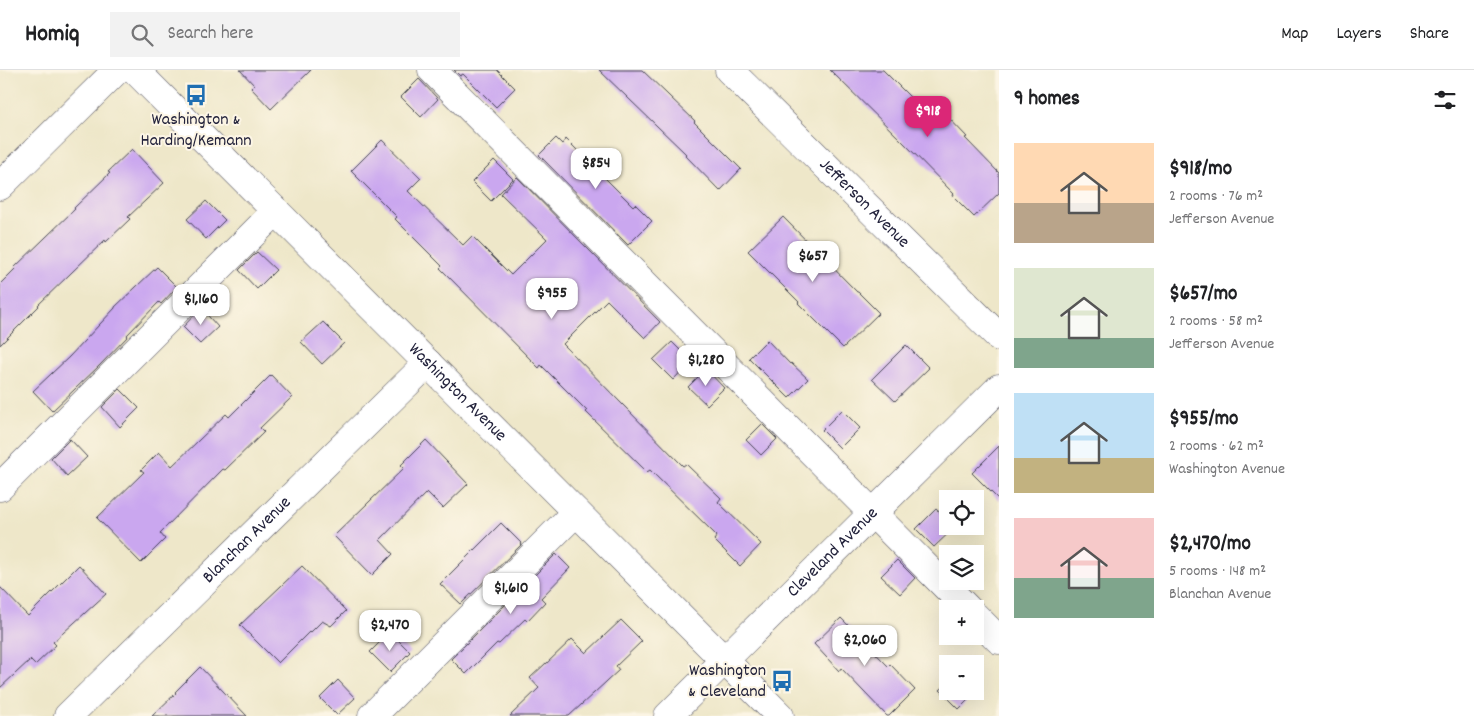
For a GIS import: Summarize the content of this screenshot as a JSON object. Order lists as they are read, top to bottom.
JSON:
{
  "streets": {
    "street": [
      "Jefferson Avenue",
      "Washington Avenue",
      "Blanchan Avenue",
      "Cleveland Avenue"
    ]
  },
  "crossings": [
    ["Washington Avenue", "Blanchan Avenue"],
    ["Washington Avenue", "Cleveland Avenue"]
  ],
  "places": {
    "bus stop": ["Washington & Harding/Kemann", "Washington & Cleveland"]
  },
  "page": {
    "header": "Homiq",
    "search": "Search here",
    "nav": ["Map", "Layers", "Share"],
    "heading": "9 homes",
    "price": [
      "$918",
      "$854",
      "$657",
      "$955",
      "$1,160",
      "$1,280",
      "$1,610",
      "$2,470",
      "$2,060"
    ],
    "list": [
      {
        "name": "$918/mo",
        "note": "2 rooms · 76 m² · Jefferson Avenue"
      },
      {
        "name": "$657/mo",
        "note": "2 rooms · 58 m² · Jefferson Avenue"
      },
      {
        "name": "$955/mo",
        "note": "2 rooms · 62 m² · Washington Avenue"
      },
      {
        "name": "$2,470/mo",
        "note": "5 rooms · 148 m² · Blanchan Avenue"
      }
    ],
    "map_buttons": ["+", "−"]
  }
}
